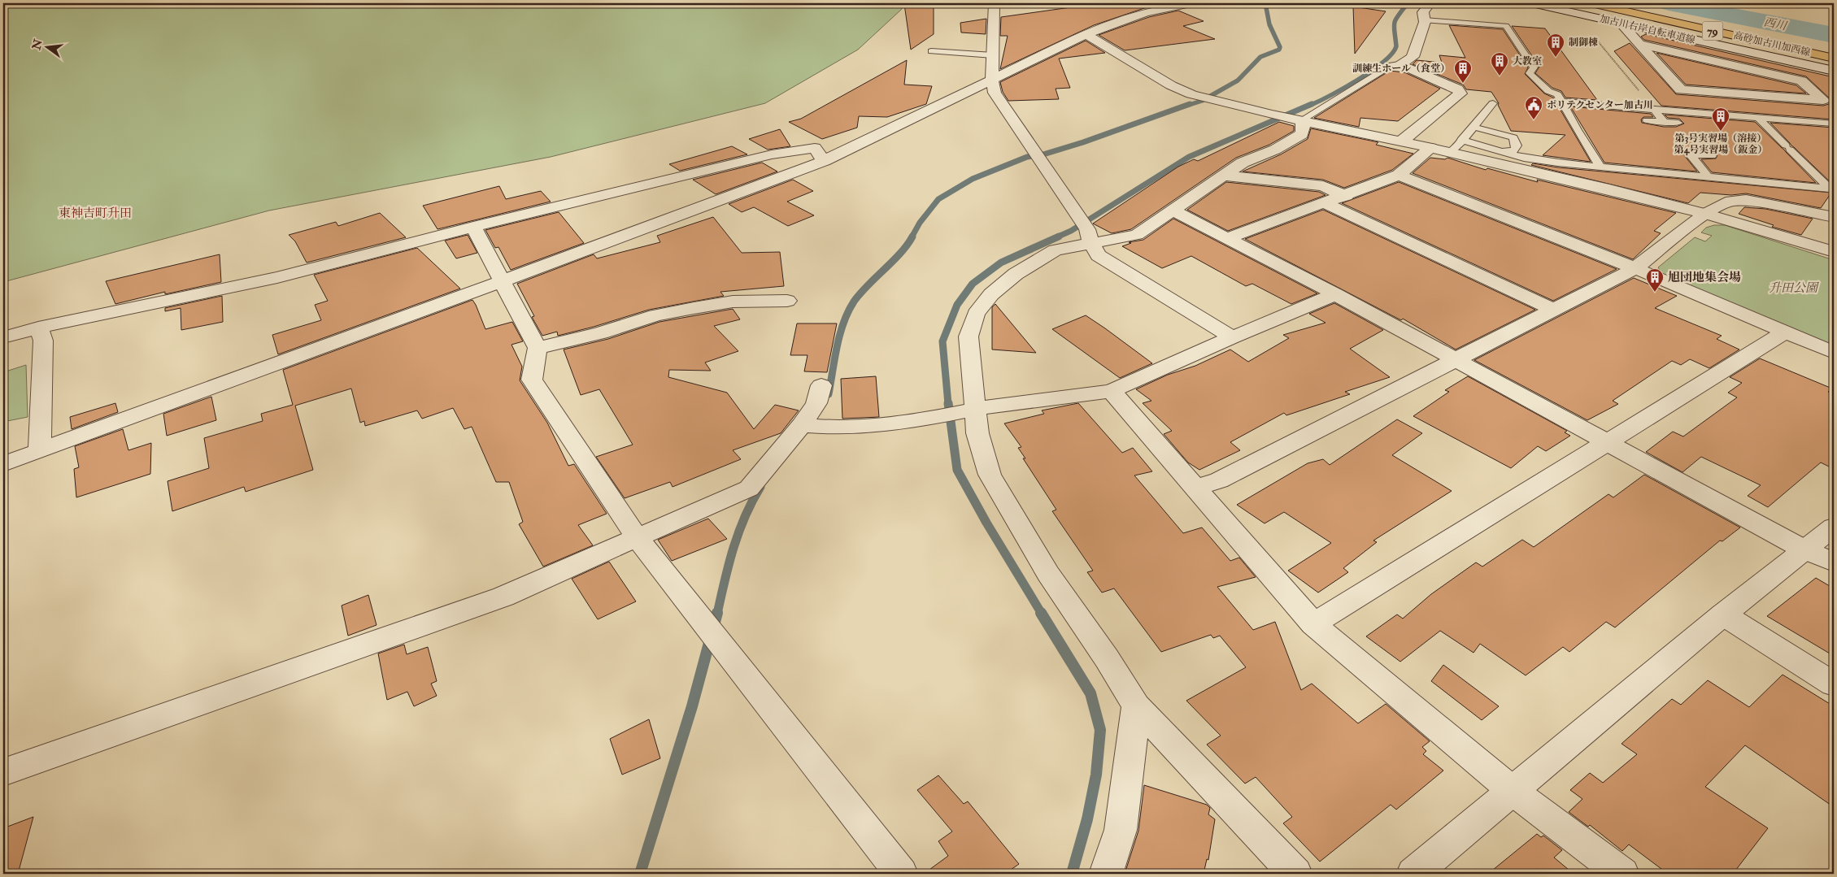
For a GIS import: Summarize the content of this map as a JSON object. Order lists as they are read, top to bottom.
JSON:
{
  "streets": {
    "main road": ["79", "高砂加古川加西線"],
    "street": ["加古川右岸自転車道線"]
  },
  "crossings": [
    ["加古川右岸自転車道線", "高砂加古川加西線"]
  ],
  "districts": ["東神吉町升田"],
  "water": ["西川"],
  "parks": ["升田公園"],
  "places": {
    "building": [
      "制御棟",
      "大教室",
      "訓練生ホール（食堂）",
      "第3号実習場（溶接） 第4号実習場（鈑金）",
      "旭団地集会場"
    ],
    "public building": ["ポリテクセンター加古川"]
  },
  "north": "left"
}
